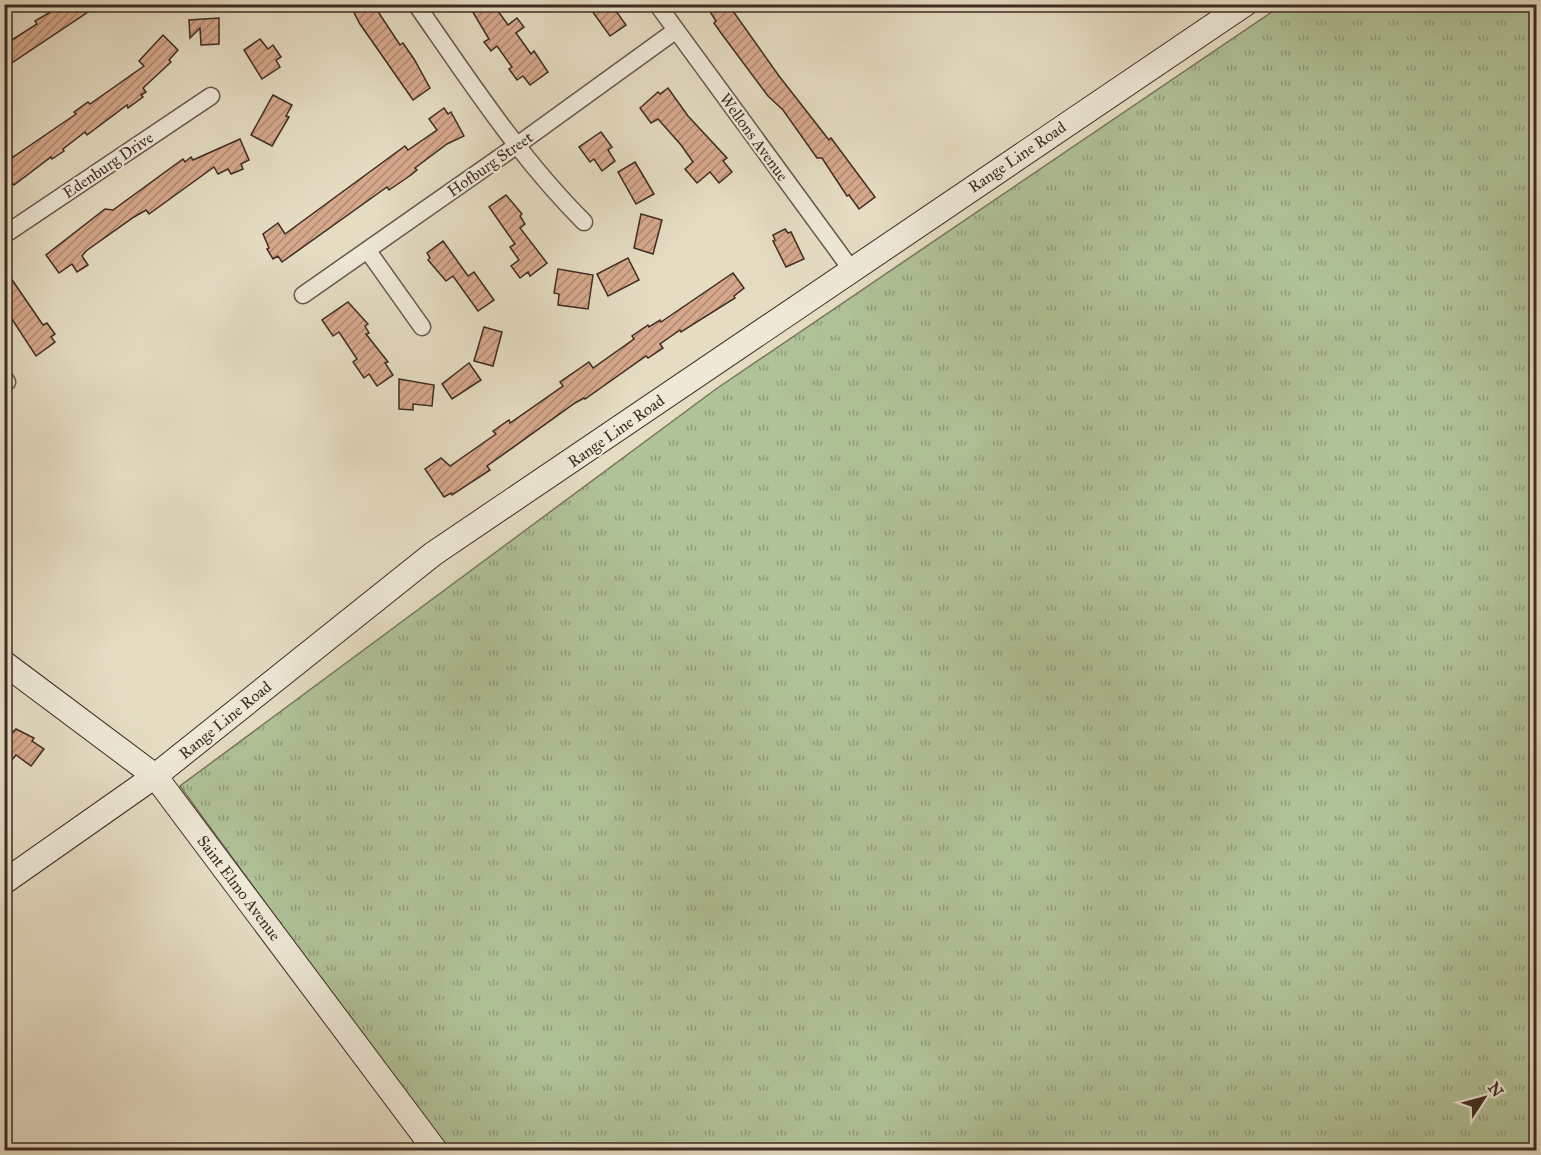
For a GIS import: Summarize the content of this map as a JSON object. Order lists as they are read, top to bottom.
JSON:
{
  "streets": {
    "street": [
      "Wellons Avenue",
      "Range Line Road",
      "Hofburg Street",
      "Edenburg Drive",
      "Saint Elmo Avenue"
    ]
  },
  "crossings": [
    ["Wellons Avenue", "Range Line Road"],
    ["Wellons Avenue", "Hofburg Street"],
    ["Range Line Road", "Saint Elmo Avenue"]
  ],
  "north": "top right"
}
